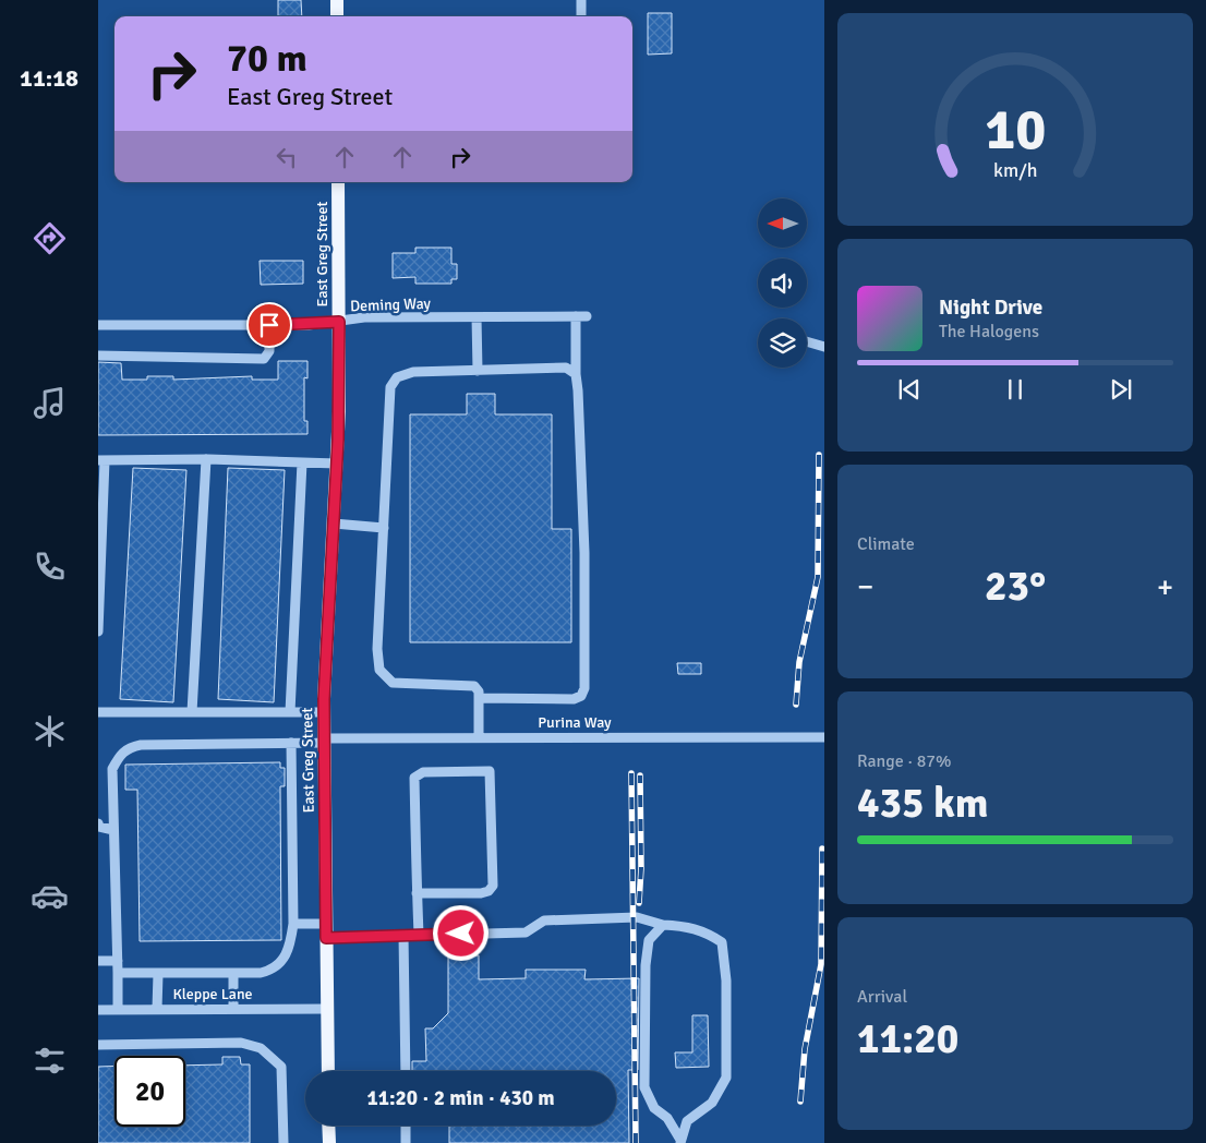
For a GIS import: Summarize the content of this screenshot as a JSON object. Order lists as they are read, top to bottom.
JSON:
{
  "streets": {
    "main road": ["East Greg Street"],
    "street": ["Deming Way", "Purina Way", "Kleppe Lane"]
  },
  "crossings": [
    ["East Greg Street", "Deming Way"],
    ["East Greg Street", "Purina Way"],
    ["East Greg Street", "Kleppe Lane"]
  ],
  "north": "left",
  "page": {
    "tabs": "11:18",
    "turn": ["70 m", "East Greg Street"],
    "song": ["Night Drive", "The Halogens"],
    "tile": [
      "Climate",
      ["Range · 87%", "435 km"],
      ["Arrival", "11:20"]
    ],
    "heat": ["−", "23°", "+"],
    "limit": "20",
    "trip": "11:20 · 2 min · 430 m",
    "gauge": ["10", "km/h"]
  }
}
